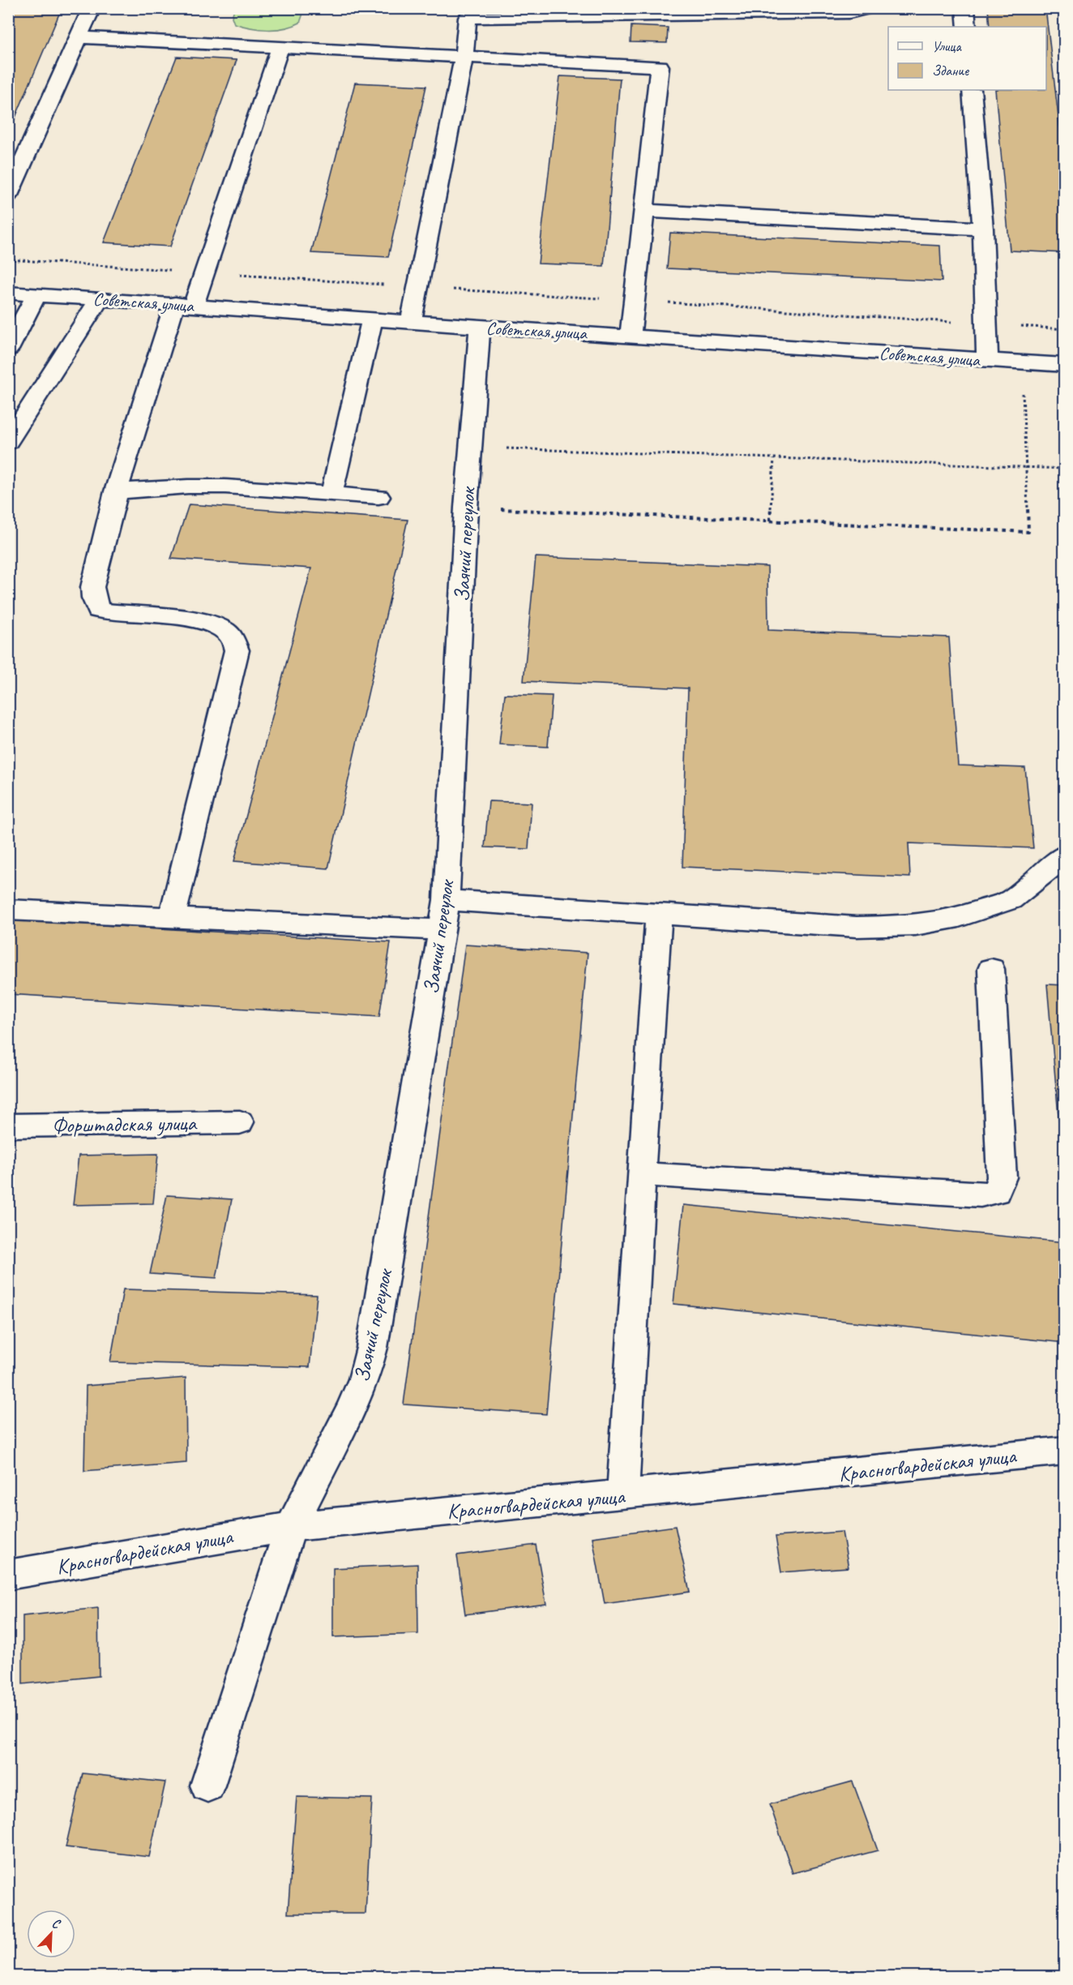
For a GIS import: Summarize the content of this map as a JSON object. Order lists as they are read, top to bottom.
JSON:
{
  "streets": {
    "street": [
      "Советская улица",
      "Заячий переулок",
      "Форштадская улица",
      "Красногвардейская улица"
    ]
  },
  "crossings": [
    ["Советская улица", "Заячий переулок"],
    ["Заячий переулок", "Красногвардейская улица"]
  ],
  "legend": ["Улица", "Здание"],
  "north": "top right"
}
